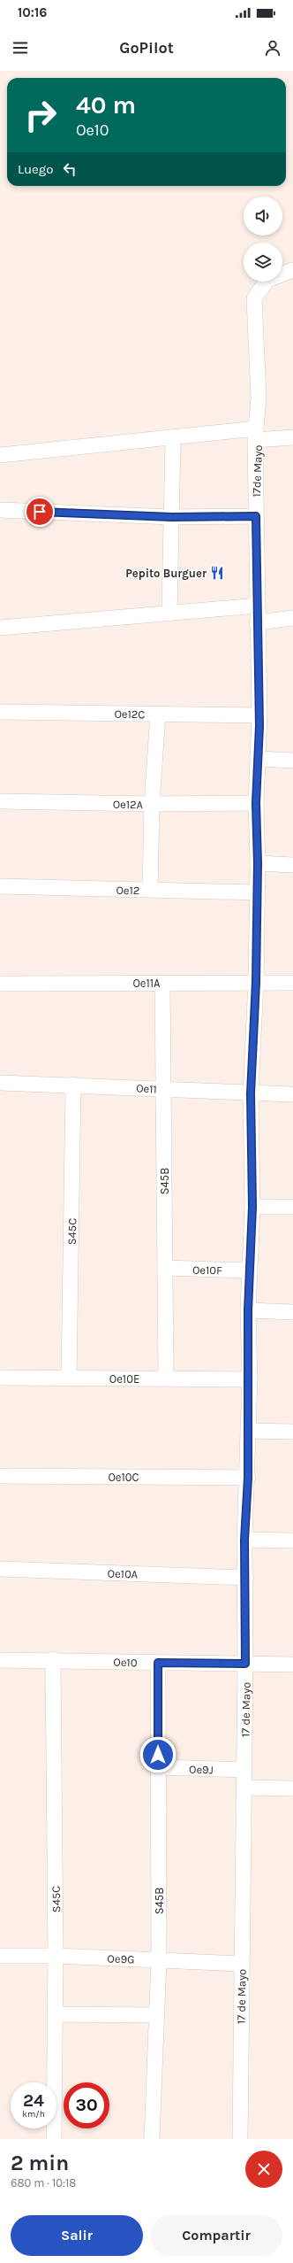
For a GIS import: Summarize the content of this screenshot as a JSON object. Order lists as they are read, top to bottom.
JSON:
{
  "streets": {
    "street": [
      "17de Mayo",
      "Oe12C",
      "Oe12A",
      "Oe12",
      "Oe11A",
      "Oe11",
      "S45B",
      "S45C",
      "Oe10F",
      "Oe10E",
      "Oe10C",
      "Oe10A",
      "Oe10",
      "17 de Mayo",
      "Oe9J",
      "Oe9G"
    ]
  },
  "crossings": [
    ["17de Mayo", "17 de Mayo"],
    ["Oe12C", "17 de Mayo"],
    ["Oe12A", "17 de Mayo"],
    ["Oe12", "17 de Mayo"],
    ["Oe11A", "S45B"],
    ["Oe11A", "17 de Mayo"],
    ["Oe11", "S45B"],
    ["Oe11", "S45C"],
    ["Oe11", "17 de Mayo"],
    ["S45B", "Oe10F"],
    ["S45B", "Oe10E"],
    ["S45B", "Oe10"],
    ["S45B", "Oe9J"],
    ["S45B", "Oe9G"],
    ["S45C", "Oe10E"],
    ["S45C", "Oe10"],
    ["S45C", "Oe9G"],
    ["Oe10F", "17 de Mayo"],
    ["Oe10E", "17 de Mayo"],
    ["Oe10C", "17 de Mayo"],
    ["Oe10A", "17 de Mayo"],
    ["Oe10", "17 de Mayo"],
    ["17 de Mayo", "Oe9J"],
    ["17 de Mayo", "Oe9G"]
  ],
  "places": {
    "restaurant": ["Pepito Burguer"]
  },
  "page": {
    "status": "10:16",
    "header": "GoPilot",
    "turn": ["40 m", "Oe10"],
    "then": "Luego",
    "speed": "24 km/h",
    "limit": "30",
    "heading": ["2 min", "680 m · 10:18"],
    "buttons": ["Salir", "Compartir"]
  }
}
